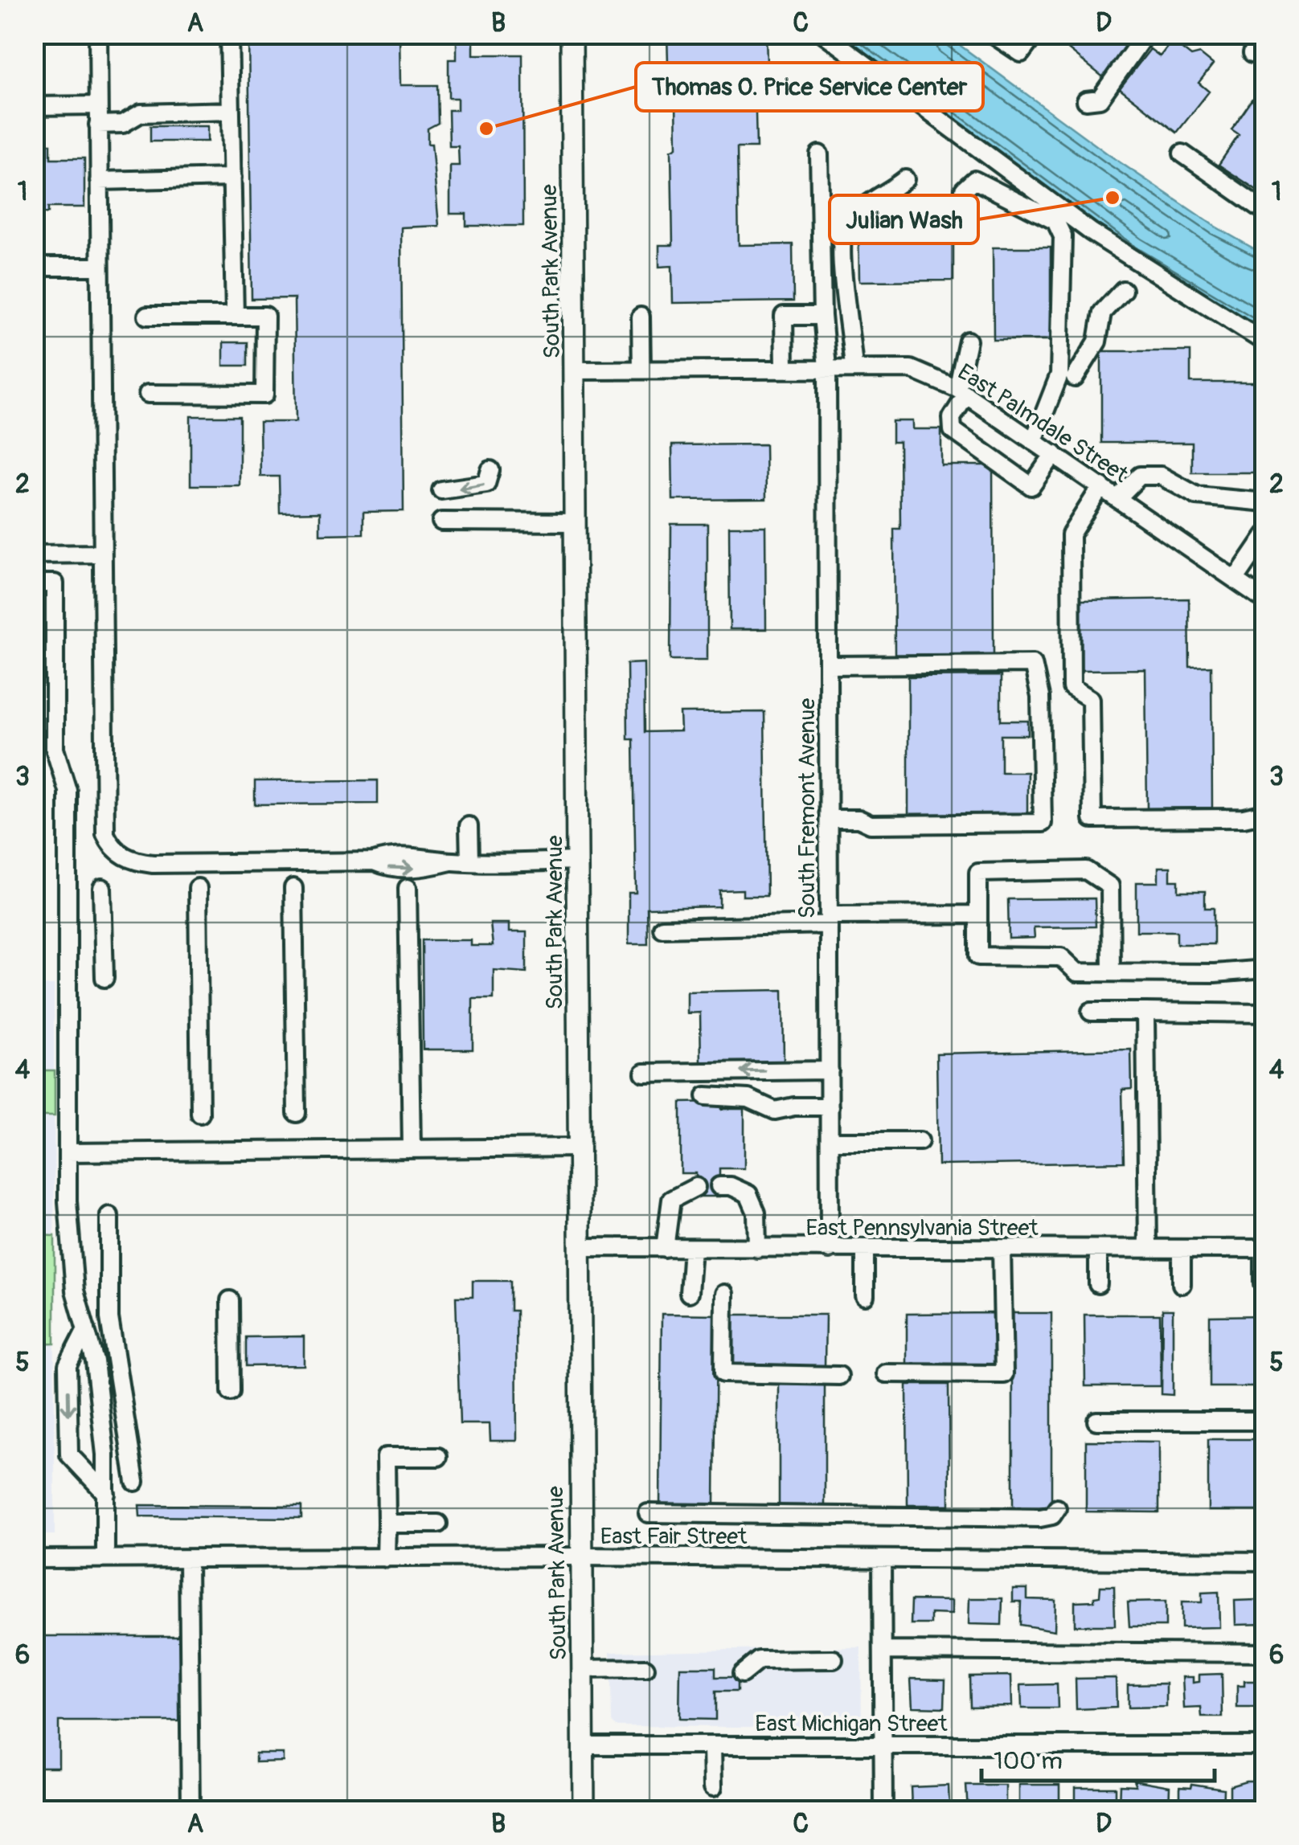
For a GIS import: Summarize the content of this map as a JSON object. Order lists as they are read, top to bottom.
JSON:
{
  "streets": {
    "main road": ["South Park Avenue"],
    "street": [
      "East Palmdale Street",
      "South Fremont Avenue",
      "East Pennsylvania Street",
      "East Fair Street",
      "East Michigan Street"
    ]
  },
  "crossings": [
    ["South Park Avenue", "East Palmdale Street"],
    ["South Park Avenue", "East Pennsylvania Street"],
    ["South Park Avenue", "East Fair Street"],
    ["South Park Avenue", "East Michigan Street"],
    ["East Palmdale Street", "South Fremont Avenue"],
    ["South Fremont Avenue", "East Pennsylvania Street"]
  ],
  "places": ["Thomas O. Price Service Center", "Julian Wash"],
  "scale_bar": "100 m",
  "grid": {
    "columns": [
      "A",
      "B",
      "C",
      "D"
    ],
    "rows": [
      "1",
      "2",
      "3",
      "4",
      "5",
      "6"
    ]
  }
}
